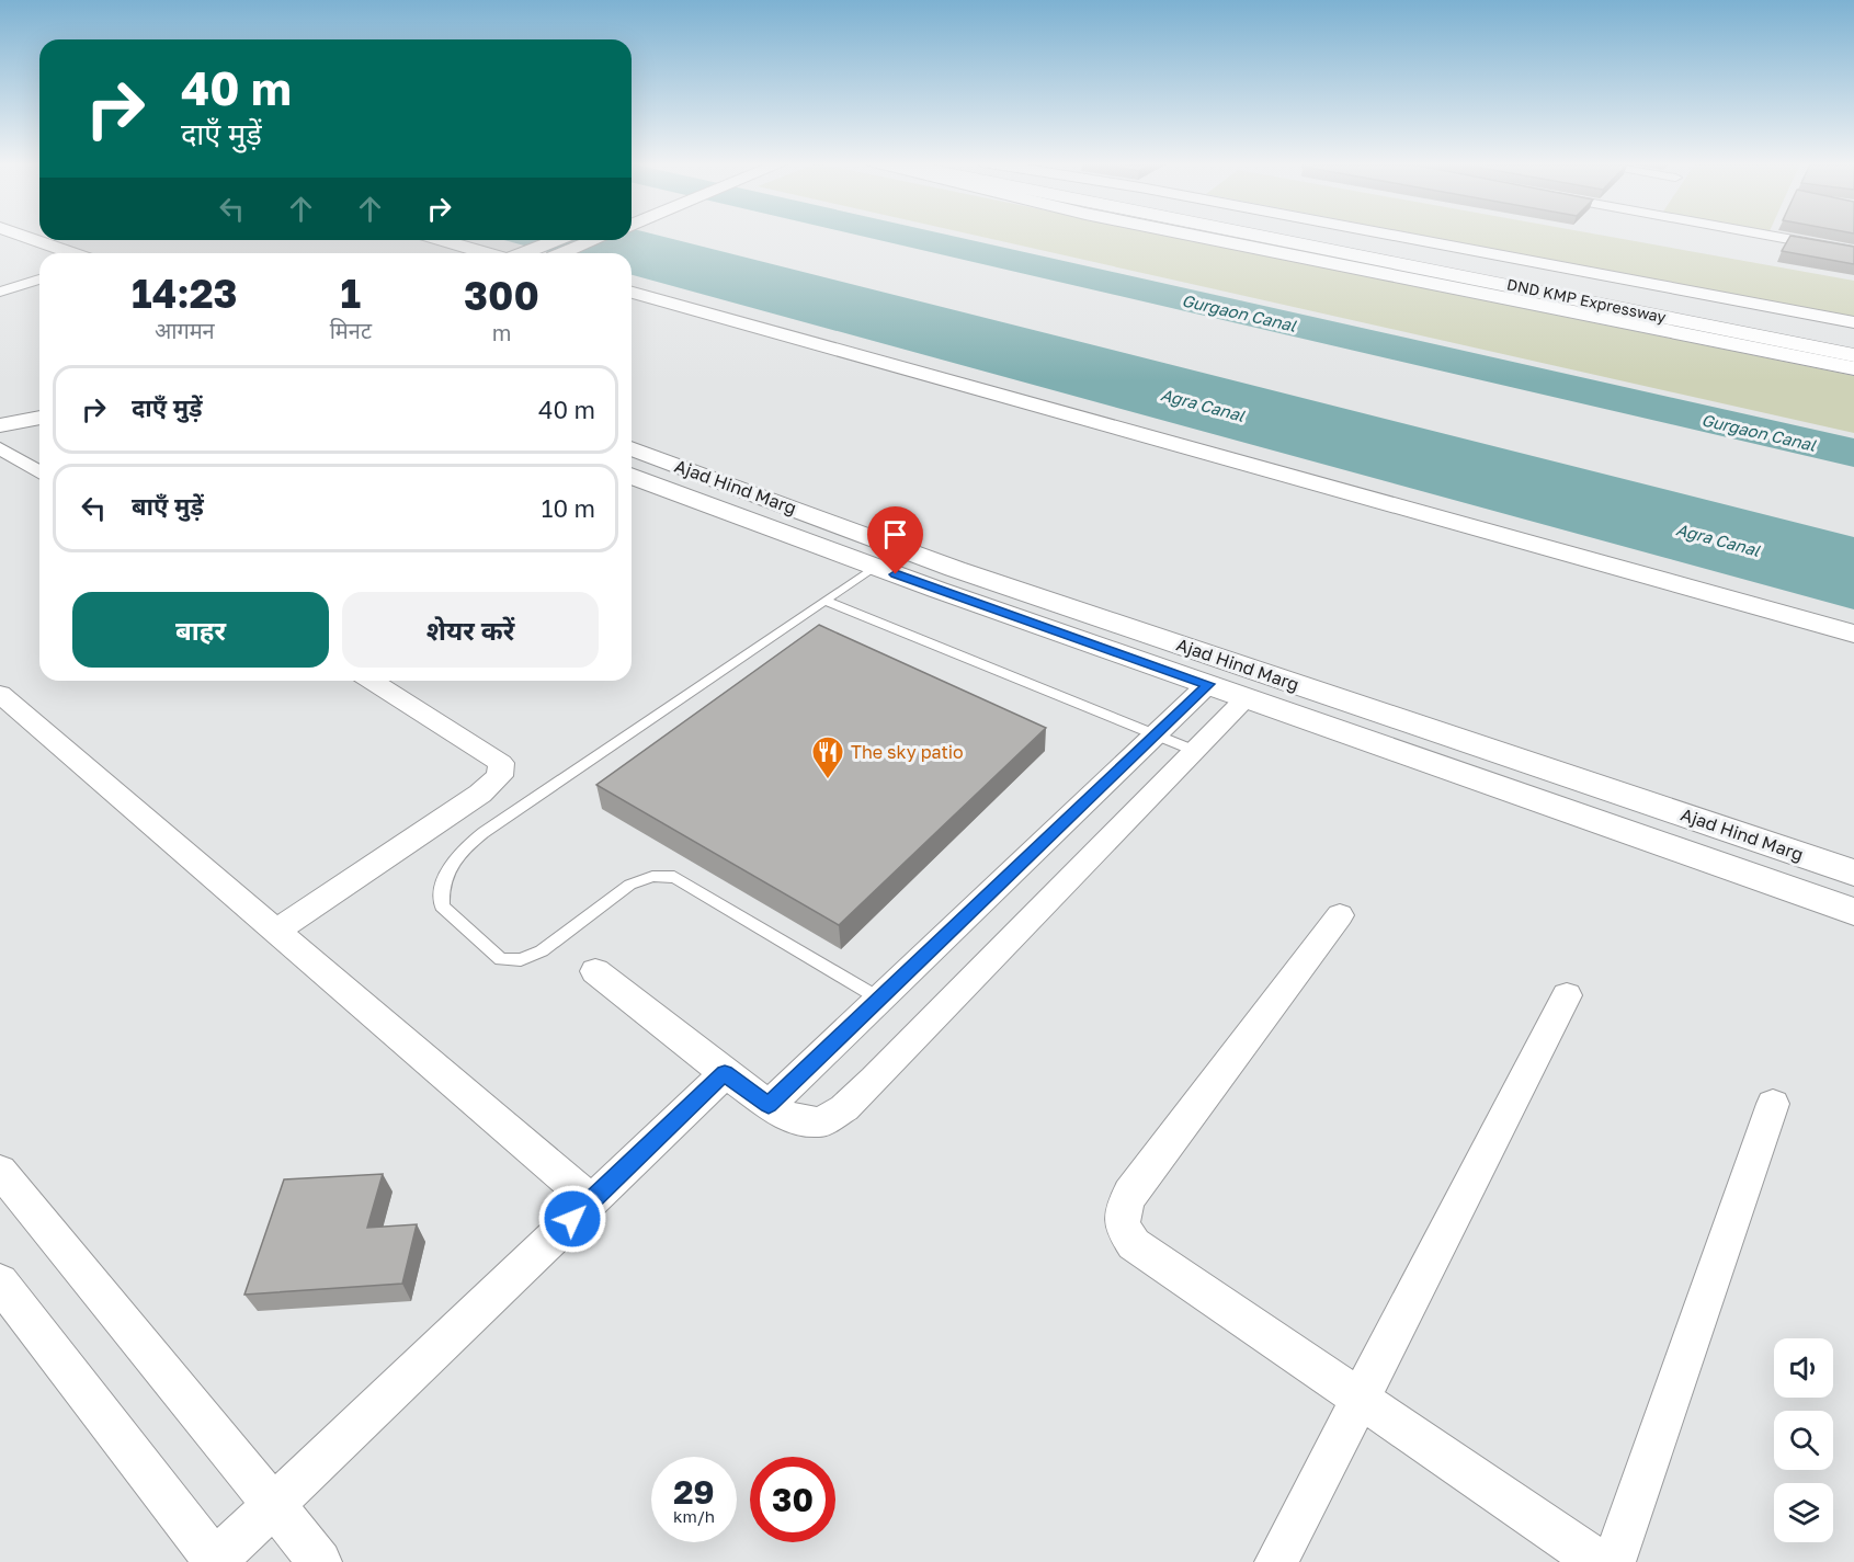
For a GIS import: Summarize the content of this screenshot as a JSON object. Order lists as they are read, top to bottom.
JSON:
{
  "streets": {
    "highway": ["DND KMP Expressway"],
    "street": ["Ajad Hind Marg"]
  },
  "water": ["Gurgaon Canal", "Agra Canal"],
  "places": {
    "restaurant": ["The sky patio"]
  },
  "page": {
    "turn": ["40 m", "दाएँ मुड़ें"],
    "eta": [
      "14:23",
      "आगमन",
      "1",
      "मिनट",
      "300",
      "m"
    ],
    "list": [
      {
        "name": "दाएँ मुड़ें",
        "value": "40 m"
      },
      {
        "name": "बाएँ मुड़ें",
        "value": "10 m"
      }
    ],
    "buttons": ["बाहर", "शेयर करें"],
    "speed": "29 km/h",
    "limit": "30"
  }
}
